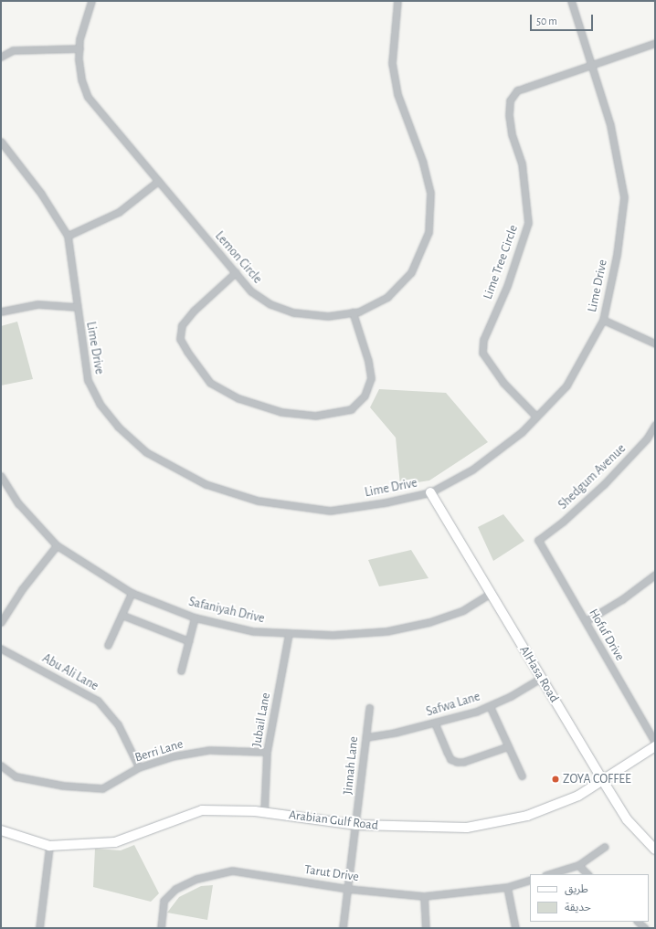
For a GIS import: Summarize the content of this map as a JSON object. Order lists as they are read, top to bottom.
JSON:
{
  "streets": {
    "main road": ["AlHasa Road", "Arabian Gulf Road"],
    "street": [
      "Lemon Circle",
      "Lime Tree Circle",
      "Lime Drive",
      "Shedgum Avenue",
      "Safaniyah Drive",
      "Hofuf Drive",
      "Abu Ali Lane",
      "Safwa Lane",
      "Jubail Lane",
      "Berri Lane",
      "Jinnah Lane",
      "Tarut Drive"
    ]
  },
  "crossings": [
    ["Lime Tree Circle", "Lime Drive"],
    ["Lime Drive", "AlHasa Road"],
    ["Shedgum Avenue", "Hofuf Drive"],
    ["Safaniyah Drive", "AlHasa Road"],
    ["Safaniyah Drive", "Jubail Lane"],
    ["Abu Ali Lane", "Berri Lane"],
    ["AlHasa Road", "Safwa Lane"],
    ["AlHasa Road", "Arabian Gulf Road"],
    ["Safwa Lane", "Jinnah Lane"],
    ["Jubail Lane", "Berri Lane"],
    ["Jubail Lane", "Arabian Gulf Road"],
    ["Jinnah Lane", "Arabian Gulf Road"],
    ["Jinnah Lane", "Tarut Drive"]
  ],
  "places": ["ZOYA COFFEE"],
  "legend": ["طريق", "حديقة"],
  "scale_bar": "50 m"
}
